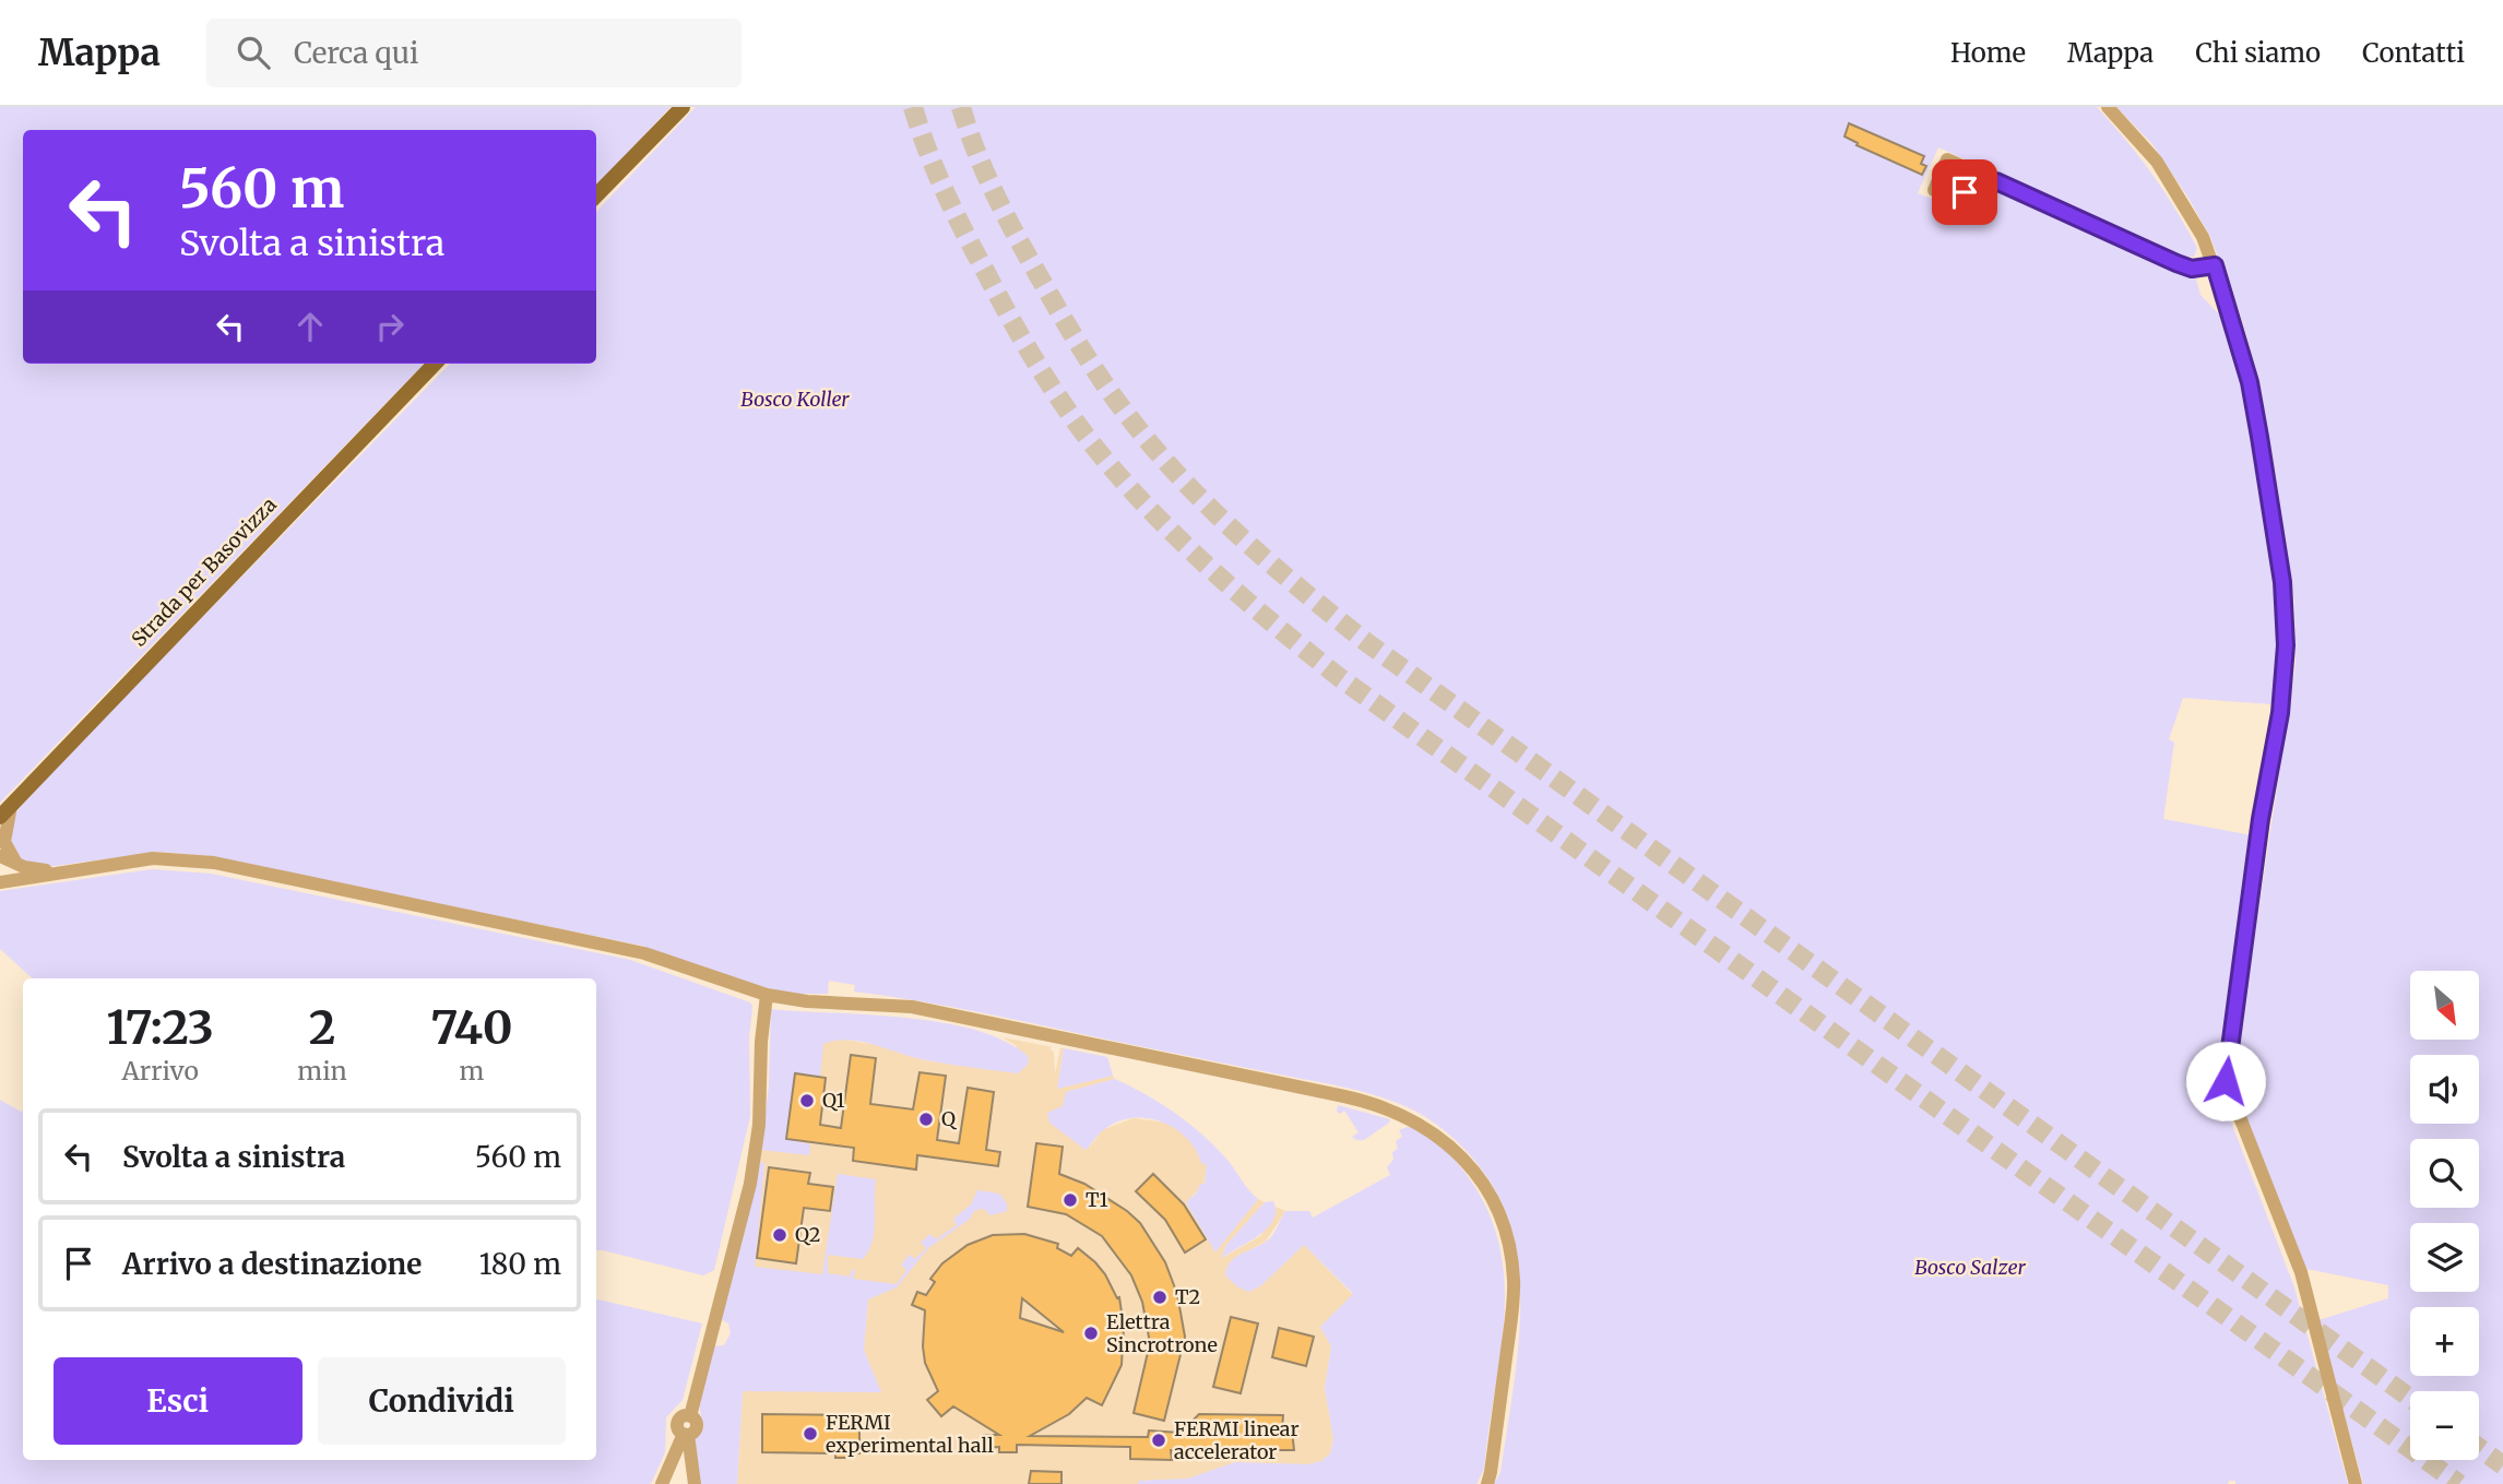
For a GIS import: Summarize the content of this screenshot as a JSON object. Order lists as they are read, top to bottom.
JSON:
{
  "streets": {
    "main road": ["Strada per Basovizza"]
  },
  "parks": ["Bosco Koller", "Bosco Salzer"],
  "places": [
    "Q1",
    "Q",
    "T1",
    "Q2",
    "T2",
    "Elettra Sincrotrone",
    "FERMI experimental hall",
    "FERMI linear accelerator"
  ],
  "north": "bottom right",
  "page": {
    "header": "Mappa",
    "search": "Cerca qui",
    "nav": [
      "Home",
      "Mappa",
      "Chi siamo",
      "Contatti"
    ],
    "turn": ["560 m", "Svolta a sinistra"],
    "map_buttons": ["+", "−"],
    "eta": [
      "17:23",
      "Arrivo",
      "2",
      "min",
      "740",
      "m"
    ],
    "list": [
      {
        "name": "Svolta a sinistra",
        "value": "560 m"
      },
      {
        "name": "Arrivo a destinazione",
        "value": "180 m"
      }
    ],
    "buttons": ["Esci", "Condividi"]
  }
}
